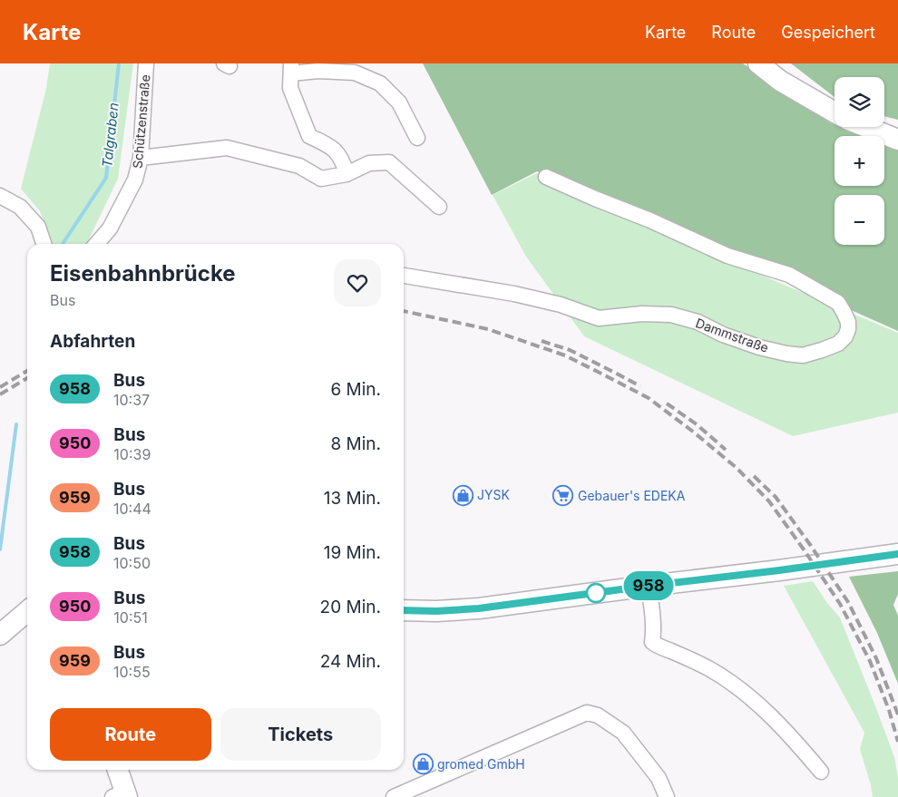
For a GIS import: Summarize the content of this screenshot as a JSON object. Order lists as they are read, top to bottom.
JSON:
{
  "streets": {
    "street": ["Schützenstraße", "Dammstraße"]
  },
  "water": ["Talgraben"],
  "places": {
    "shop": ["JYSK", "gromed GmbH"],
    "supermarket": ["Gebauer's EDEKA"]
  },
  "lines": ["bus line 958"],
  "page": {
    "header": "Karte",
    "nav": ["Karte", "Route", "Gespeichert"],
    "on_map": "958",
    "map_buttons": ["+", "−"],
    "heading": [
      ["Eisenbahnbrücke", "Bus"],
      "Abfahrten"
    ],
    "list": [
      {
        "mark": "958",
        "name": "Bus",
        "note": "10:37",
        "value": "6 Min."
      },
      {
        "mark": "950",
        "name": "Bus",
        "note": "10:39",
        "value": "8 Min."
      },
      {
        "mark": "959",
        "name": "Bus",
        "note": "10:44",
        "value": "13 Min."
      },
      {
        "mark": "958",
        "name": "Bus",
        "note": "10:50",
        "value": "19 Min."
      },
      {
        "mark": "950",
        "name": "Bus",
        "note": "10:51",
        "value": "20 Min."
      },
      {
        "mark": "959",
        "name": "Bus",
        "note": "10:55",
        "value": "24 Min."
      }
    ],
    "buttons": ["Route", "Tickets"]
  }
}
